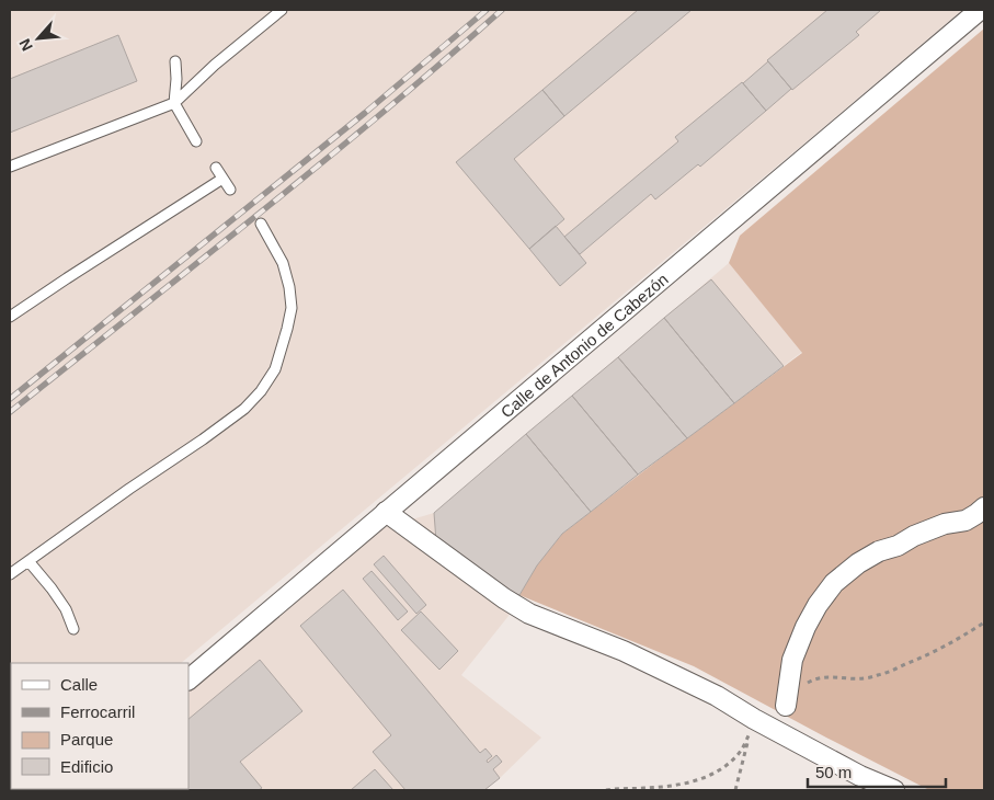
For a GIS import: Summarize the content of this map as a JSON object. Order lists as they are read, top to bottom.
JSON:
{
  "streets": {
    "street": ["Calle de Antonio de Cabezón"]
  },
  "legend": [
    "Calle",
    "Ferrocarril",
    "Parque",
    "Edificio"
  ],
  "scale_bar": "50 m",
  "north": "bottom left"
}
